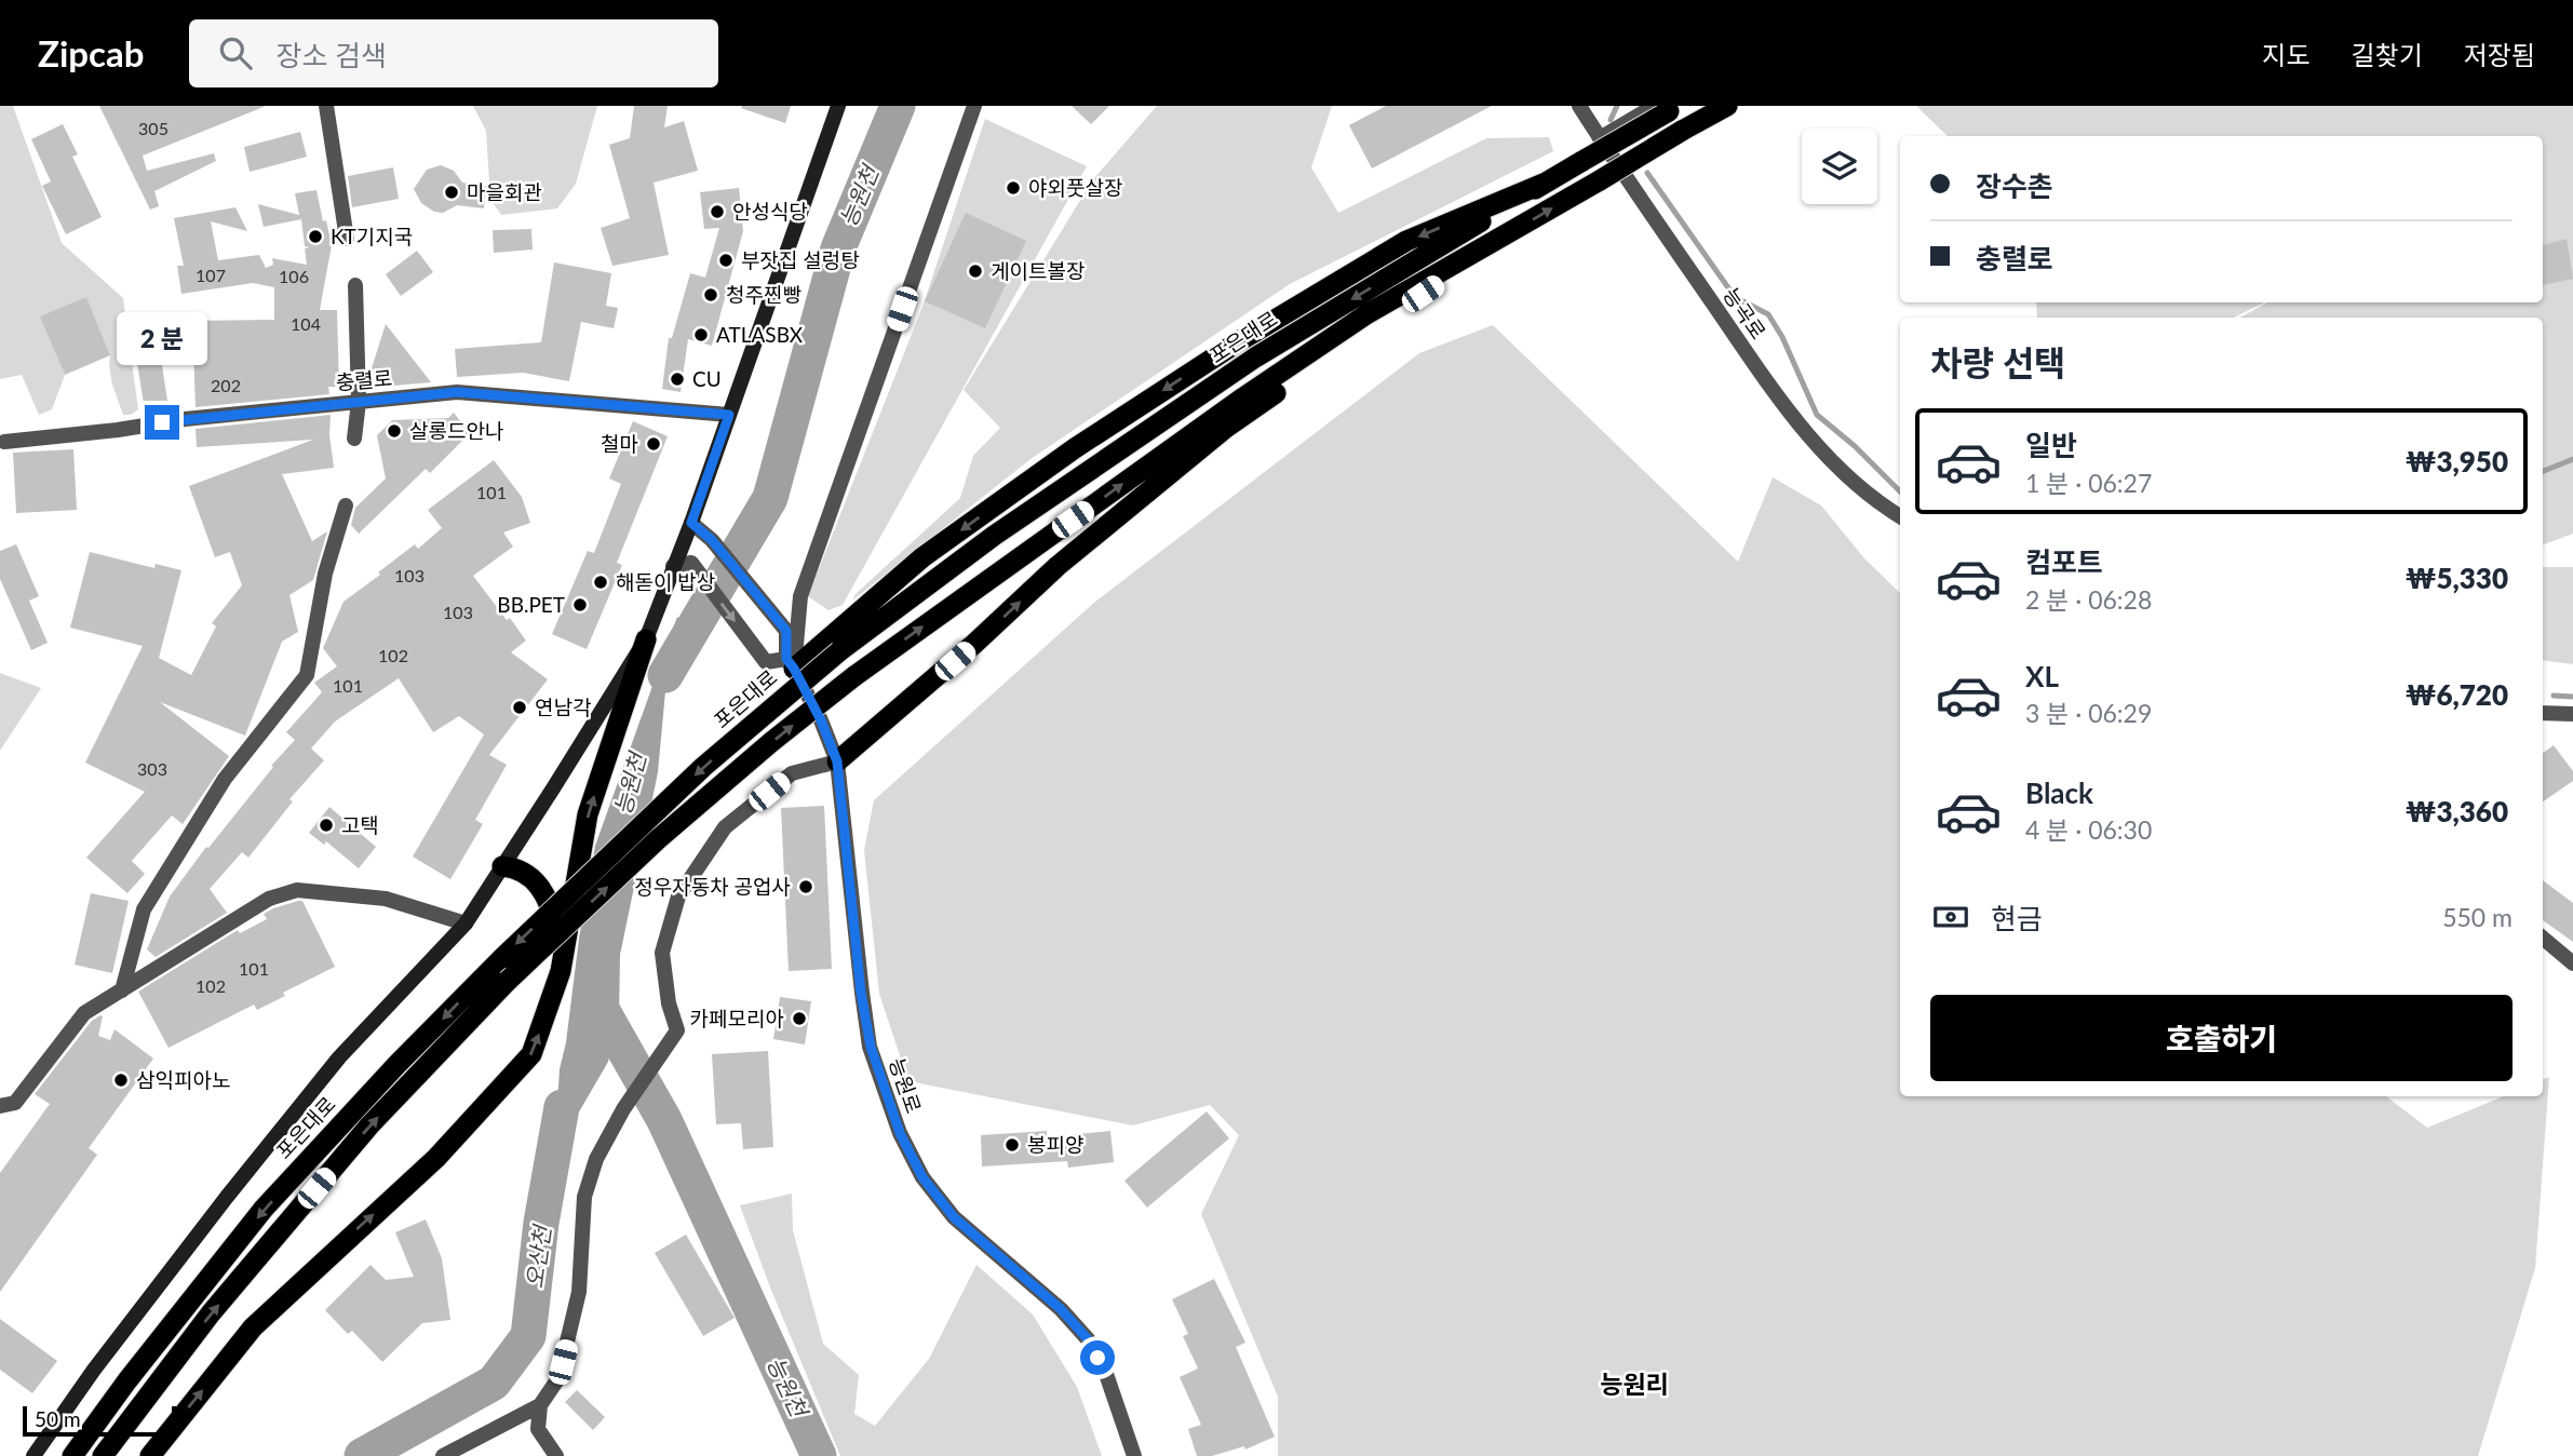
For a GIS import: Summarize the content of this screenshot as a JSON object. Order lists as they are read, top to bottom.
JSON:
{
  "streets": {
    "highway": ["포은대로"],
    "street": ["능곡로", "충렬로", "능원로"]
  },
  "districts": ["능원리"],
  "water": ["능원천", "오산천"],
  "places": [
    "야외풋살장",
    "마을회관",
    "안성식당",
    "KT기지국",
    "부잣집 설렁탕",
    "게이트볼장",
    "청주찐빵",
    "ATLASBX",
    "CU",
    "살롱드안나",
    "철마",
    "해돋이 밥상",
    "BB.PET",
    "연남각",
    "고택",
    "정우자동차 공업사",
    "카페모리아",
    "삼익피아노",
    "봉피양"
  ],
  "house_numbers": [
    "305",
    "107",
    "106",
    "104",
    "202",
    "101",
    "103",
    "103",
    "102",
    "101",
    "303",
    "101",
    "102"
  ],
  "scale_bar": "50 m",
  "page": {
    "header": "Zipcab",
    "search": "장소 검색",
    "nav": ["지도", "길찾기", "저장됨"],
    "banner": ["장수촌", "충렬로"],
    "bubble": "2 분",
    "heading": "차량 선택",
    "list": [
      {
        "name": "일반",
        "note": "1 분 · 06:27",
        "value": "₩3,950"
      },
      {
        "name": "컴포트",
        "note": "2 분 · 06:28",
        "value": "₩5,330"
      },
      {
        "name": "XL",
        "note": "3 분 · 06:29",
        "value": "₩6,720"
      },
      {
        "name": "Black",
        "note": "4 분 · 06:30",
        "value": "₩3,360"
      }
    ],
    "pay": ["현금", "550 m"],
    "buttons": "호출하기",
    "scale": "50 m"
  }
}
